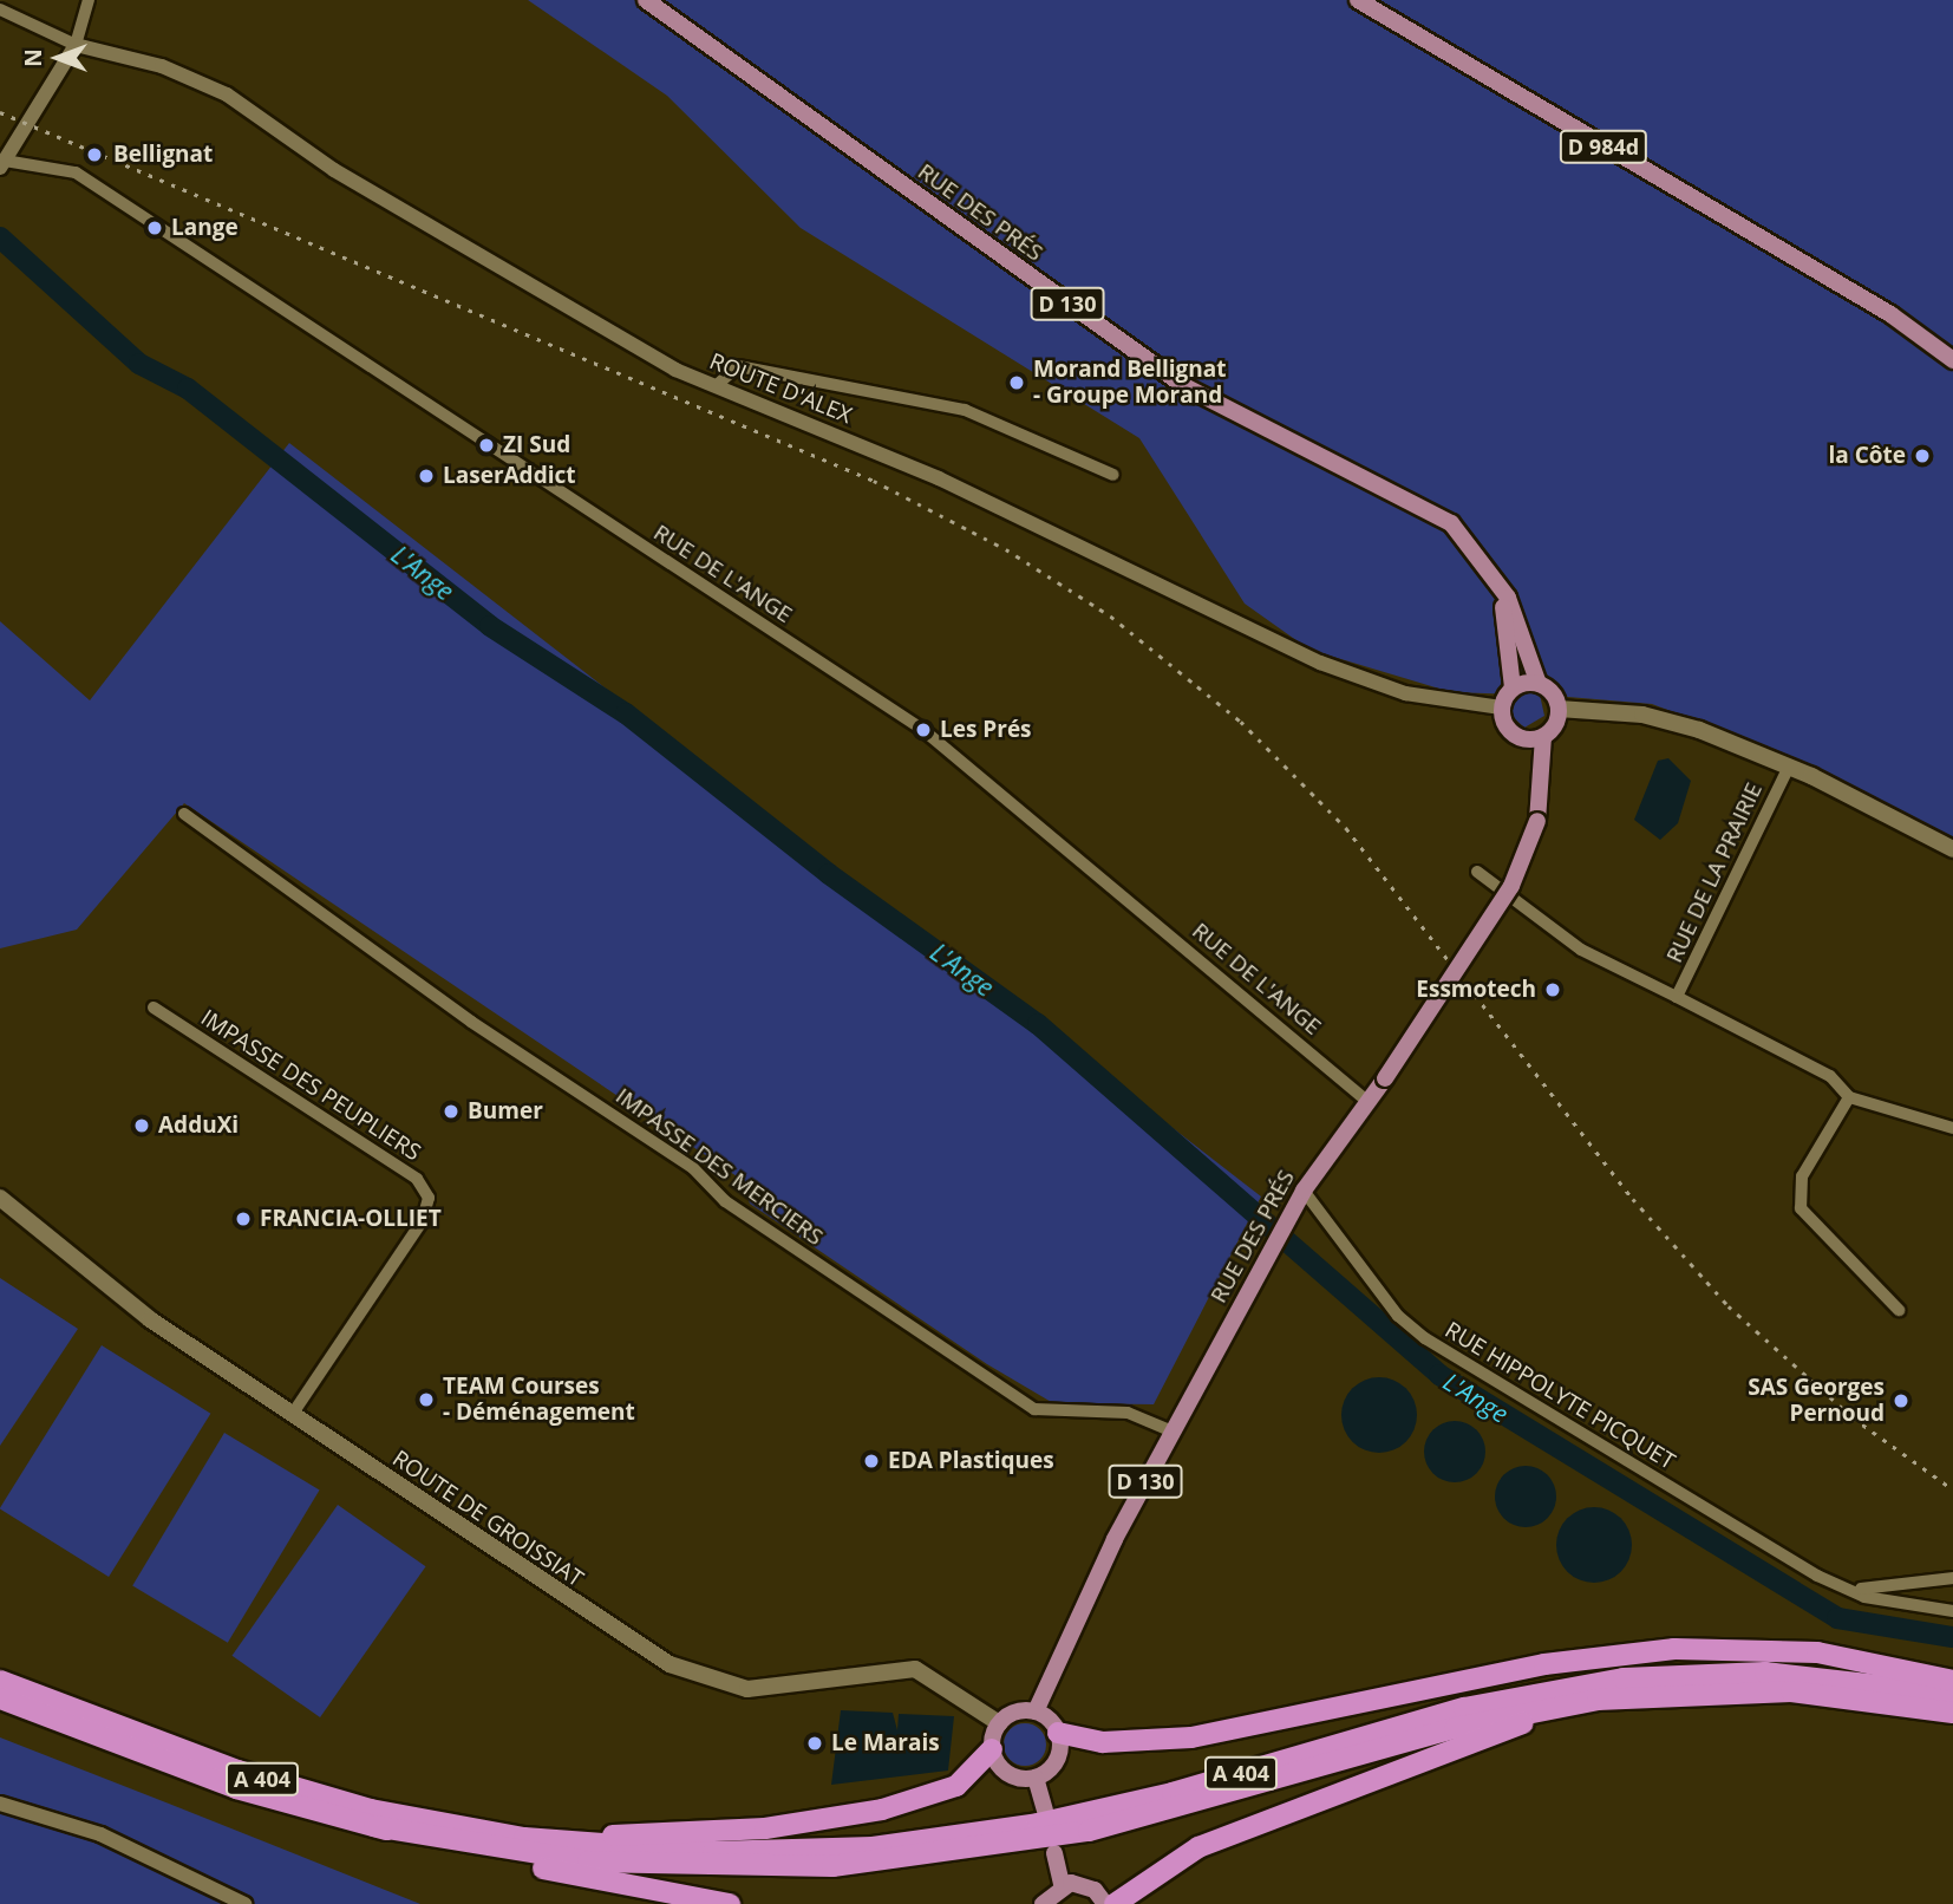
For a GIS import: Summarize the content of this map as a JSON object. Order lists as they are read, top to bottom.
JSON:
{
  "streets": {
    "highway": ["A 404"],
    "main road": [
      "D 984d",
      "RUE DES PRÉS",
      "D 130",
      "ROUTE DE GROISSIAT"
    ],
    "street": [
      "ROUTE D'ALEX",
      "RUE DE L'ANGE",
      "RUE DE LA PRAIRIE",
      "IMPASSE DES PEUPLIERS",
      "IMPASSE DES MERCIERS",
      "RUE HIPPOLYTE PICQUET"
    ]
  },
  "crossings": [
    ["RUE DES PRÉS", "D 130"],
    ["RUE DES PRÉS", "ROUTE D'ALEX"],
    ["RUE DES PRÉS", "RUE DE L'ANGE"],
    ["RUE DES PRÉS", "IMPASSE DES MERCIERS"],
    ["RUE DES PRÉS", "RUE HIPPOLYTE PICQUET"],
    ["RUE DES PRÉS", "ROUTE DE GROISSIAT"],
    ["D 130", "ROUTE D'ALEX"],
    ["IMPASSE DES PEUPLIERS", "ROUTE DE GROISSIAT"]
  ],
  "water": ["L'Ange"],
  "places": [
    "Bellignat",
    "Lange",
    "Morand Bellignat - Groupe Morand",
    "ZI Sud",
    "la Côte",
    "LaserAddict",
    "Les Prés",
    "Essmotech",
    "Bumer",
    "AdduXi",
    "FRANCIA-OLLIET",
    "TEAM Courses - Déménagement",
    "SAS Georges Pernoud",
    "EDA Plastiques",
    "Le Marais"
  ],
  "north": "left"
}
